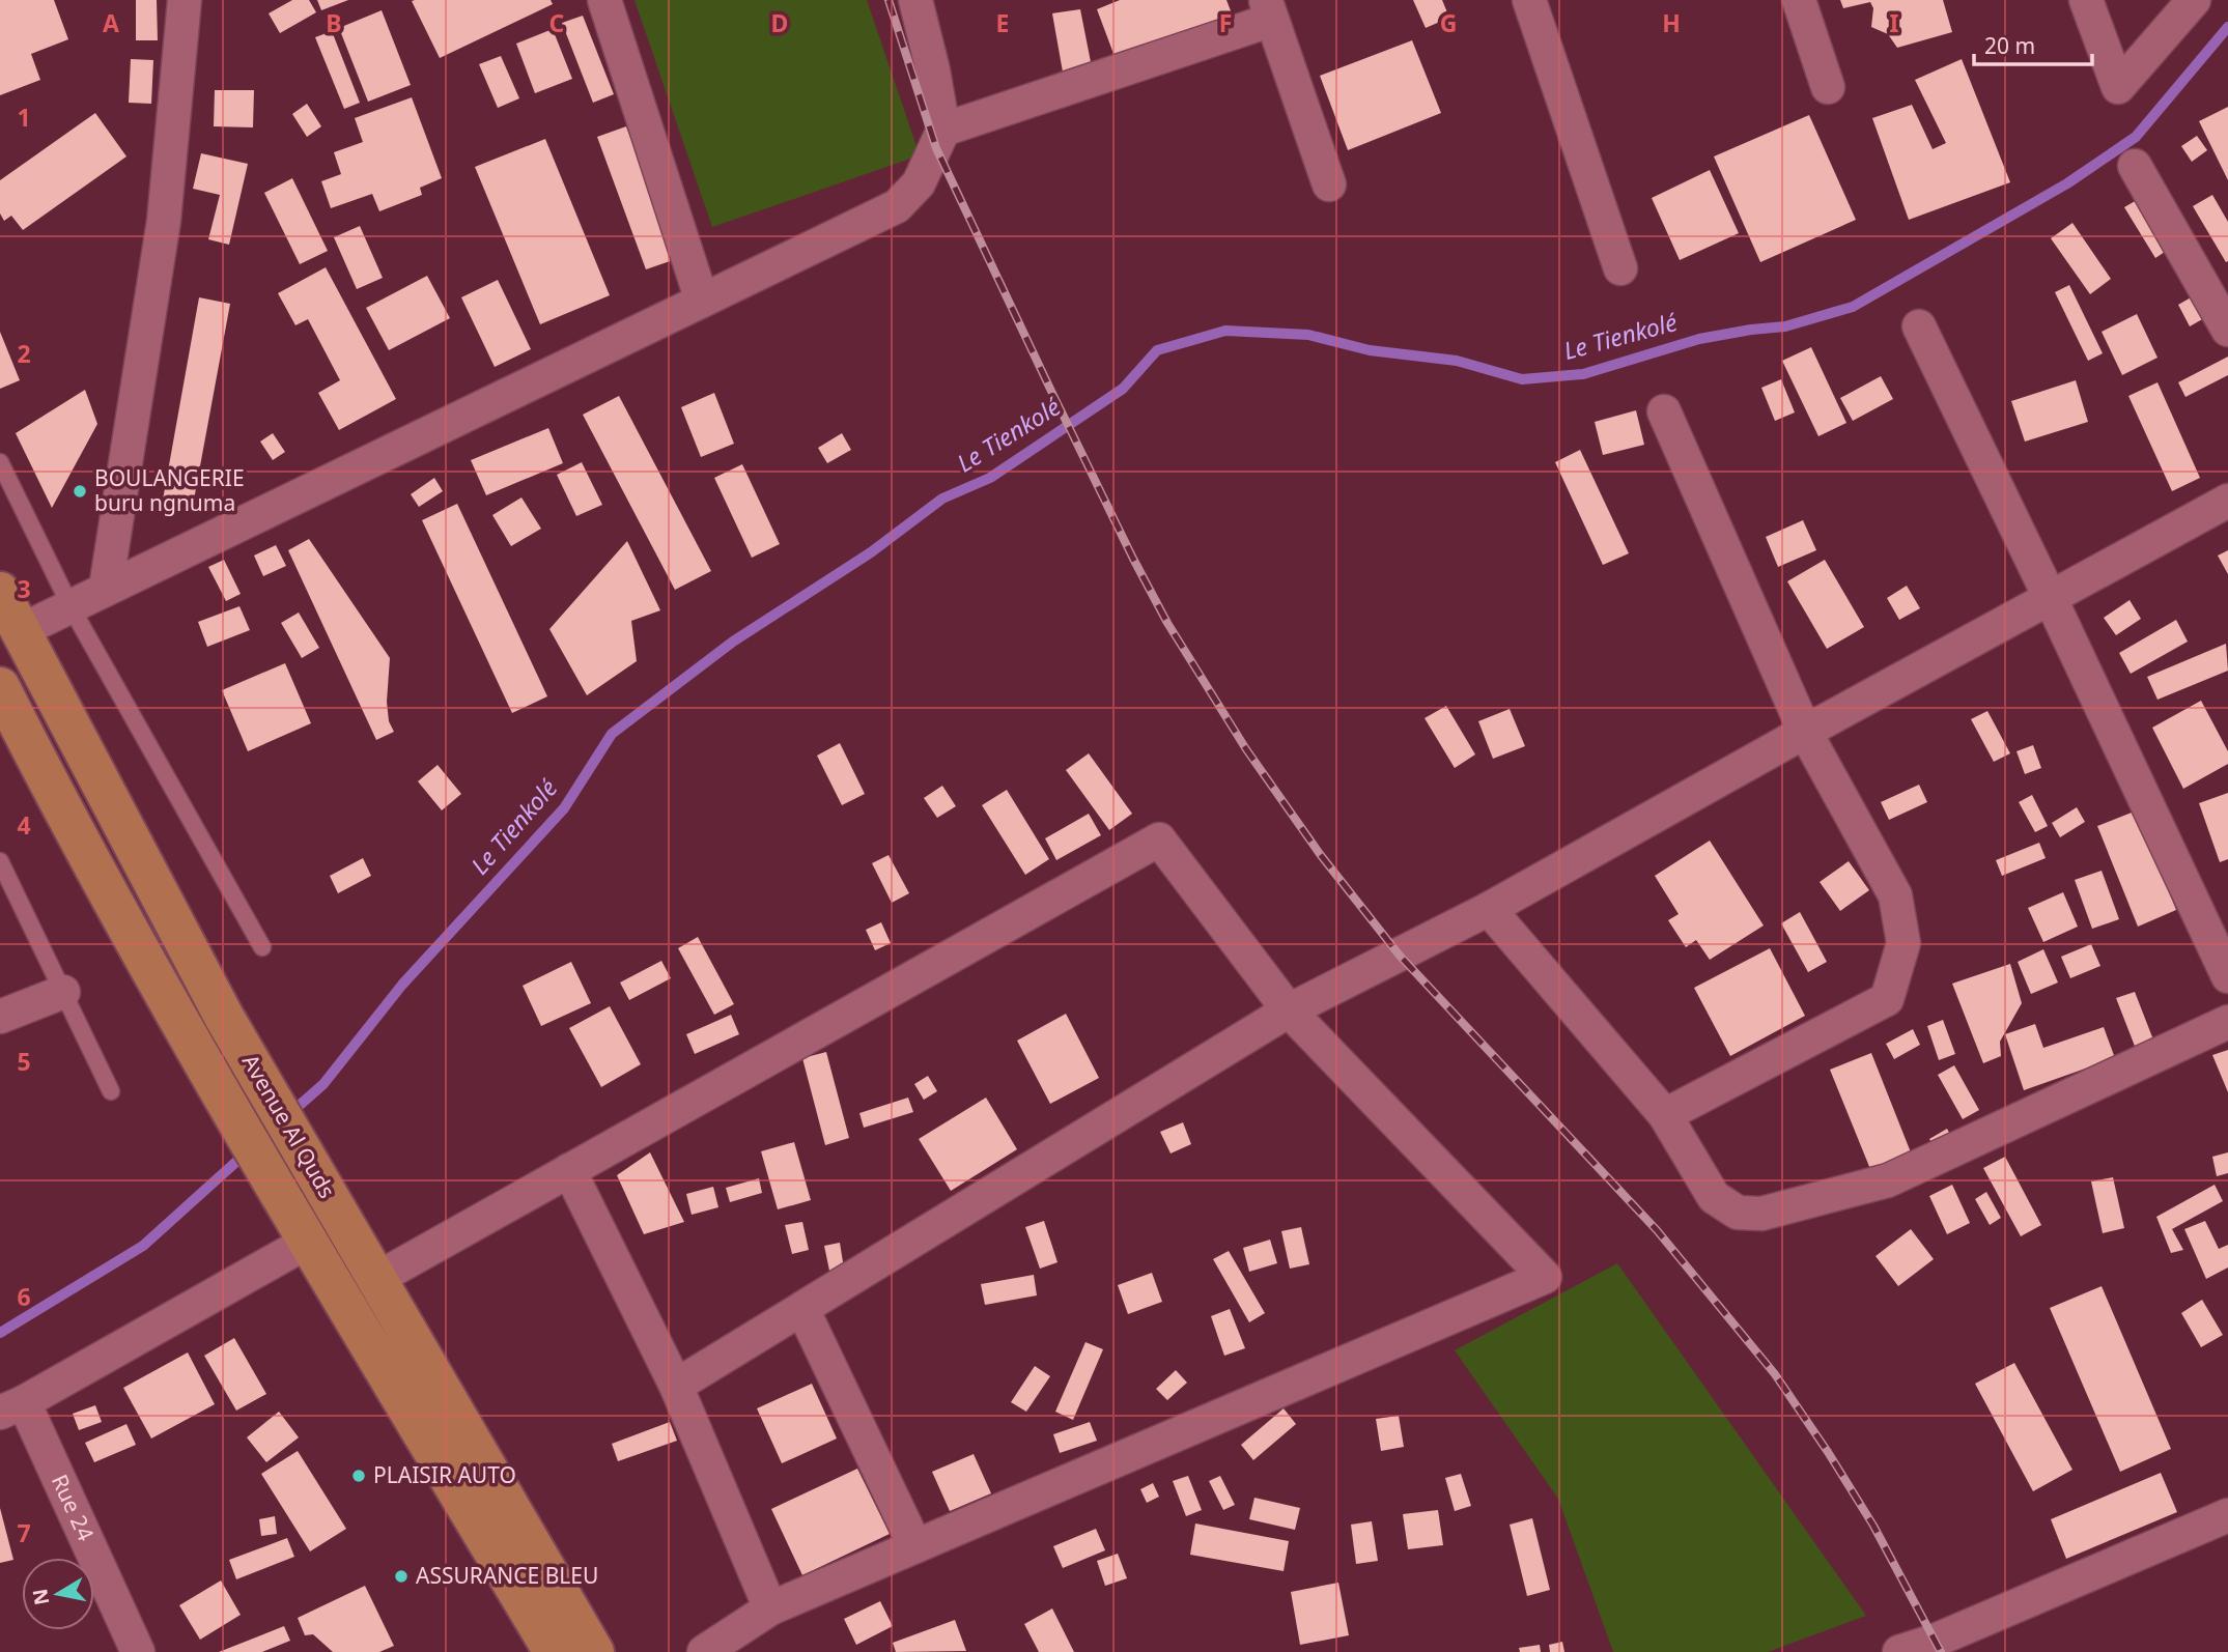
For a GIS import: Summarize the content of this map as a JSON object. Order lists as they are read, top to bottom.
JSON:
{
  "streets": {
    "main road": ["Avenue Al Quds"],
    "street": ["Rue 24"]
  },
  "water": ["Le Tienkolé"],
  "places": ["BOULANGERIE buru ngnuma", "PLAISIR AUTO", "ASSURANCE BLEU"],
  "scale_bar": "20 m",
  "north": "left",
  "grid": {
    "columns": [
      "A",
      "B",
      "C",
      "D",
      "E",
      "F",
      "G",
      "H",
      "I"
    ],
    "rows": [
      "1",
      "2",
      "3",
      "4",
      "5",
      "6",
      "7"
    ]
  }
}
